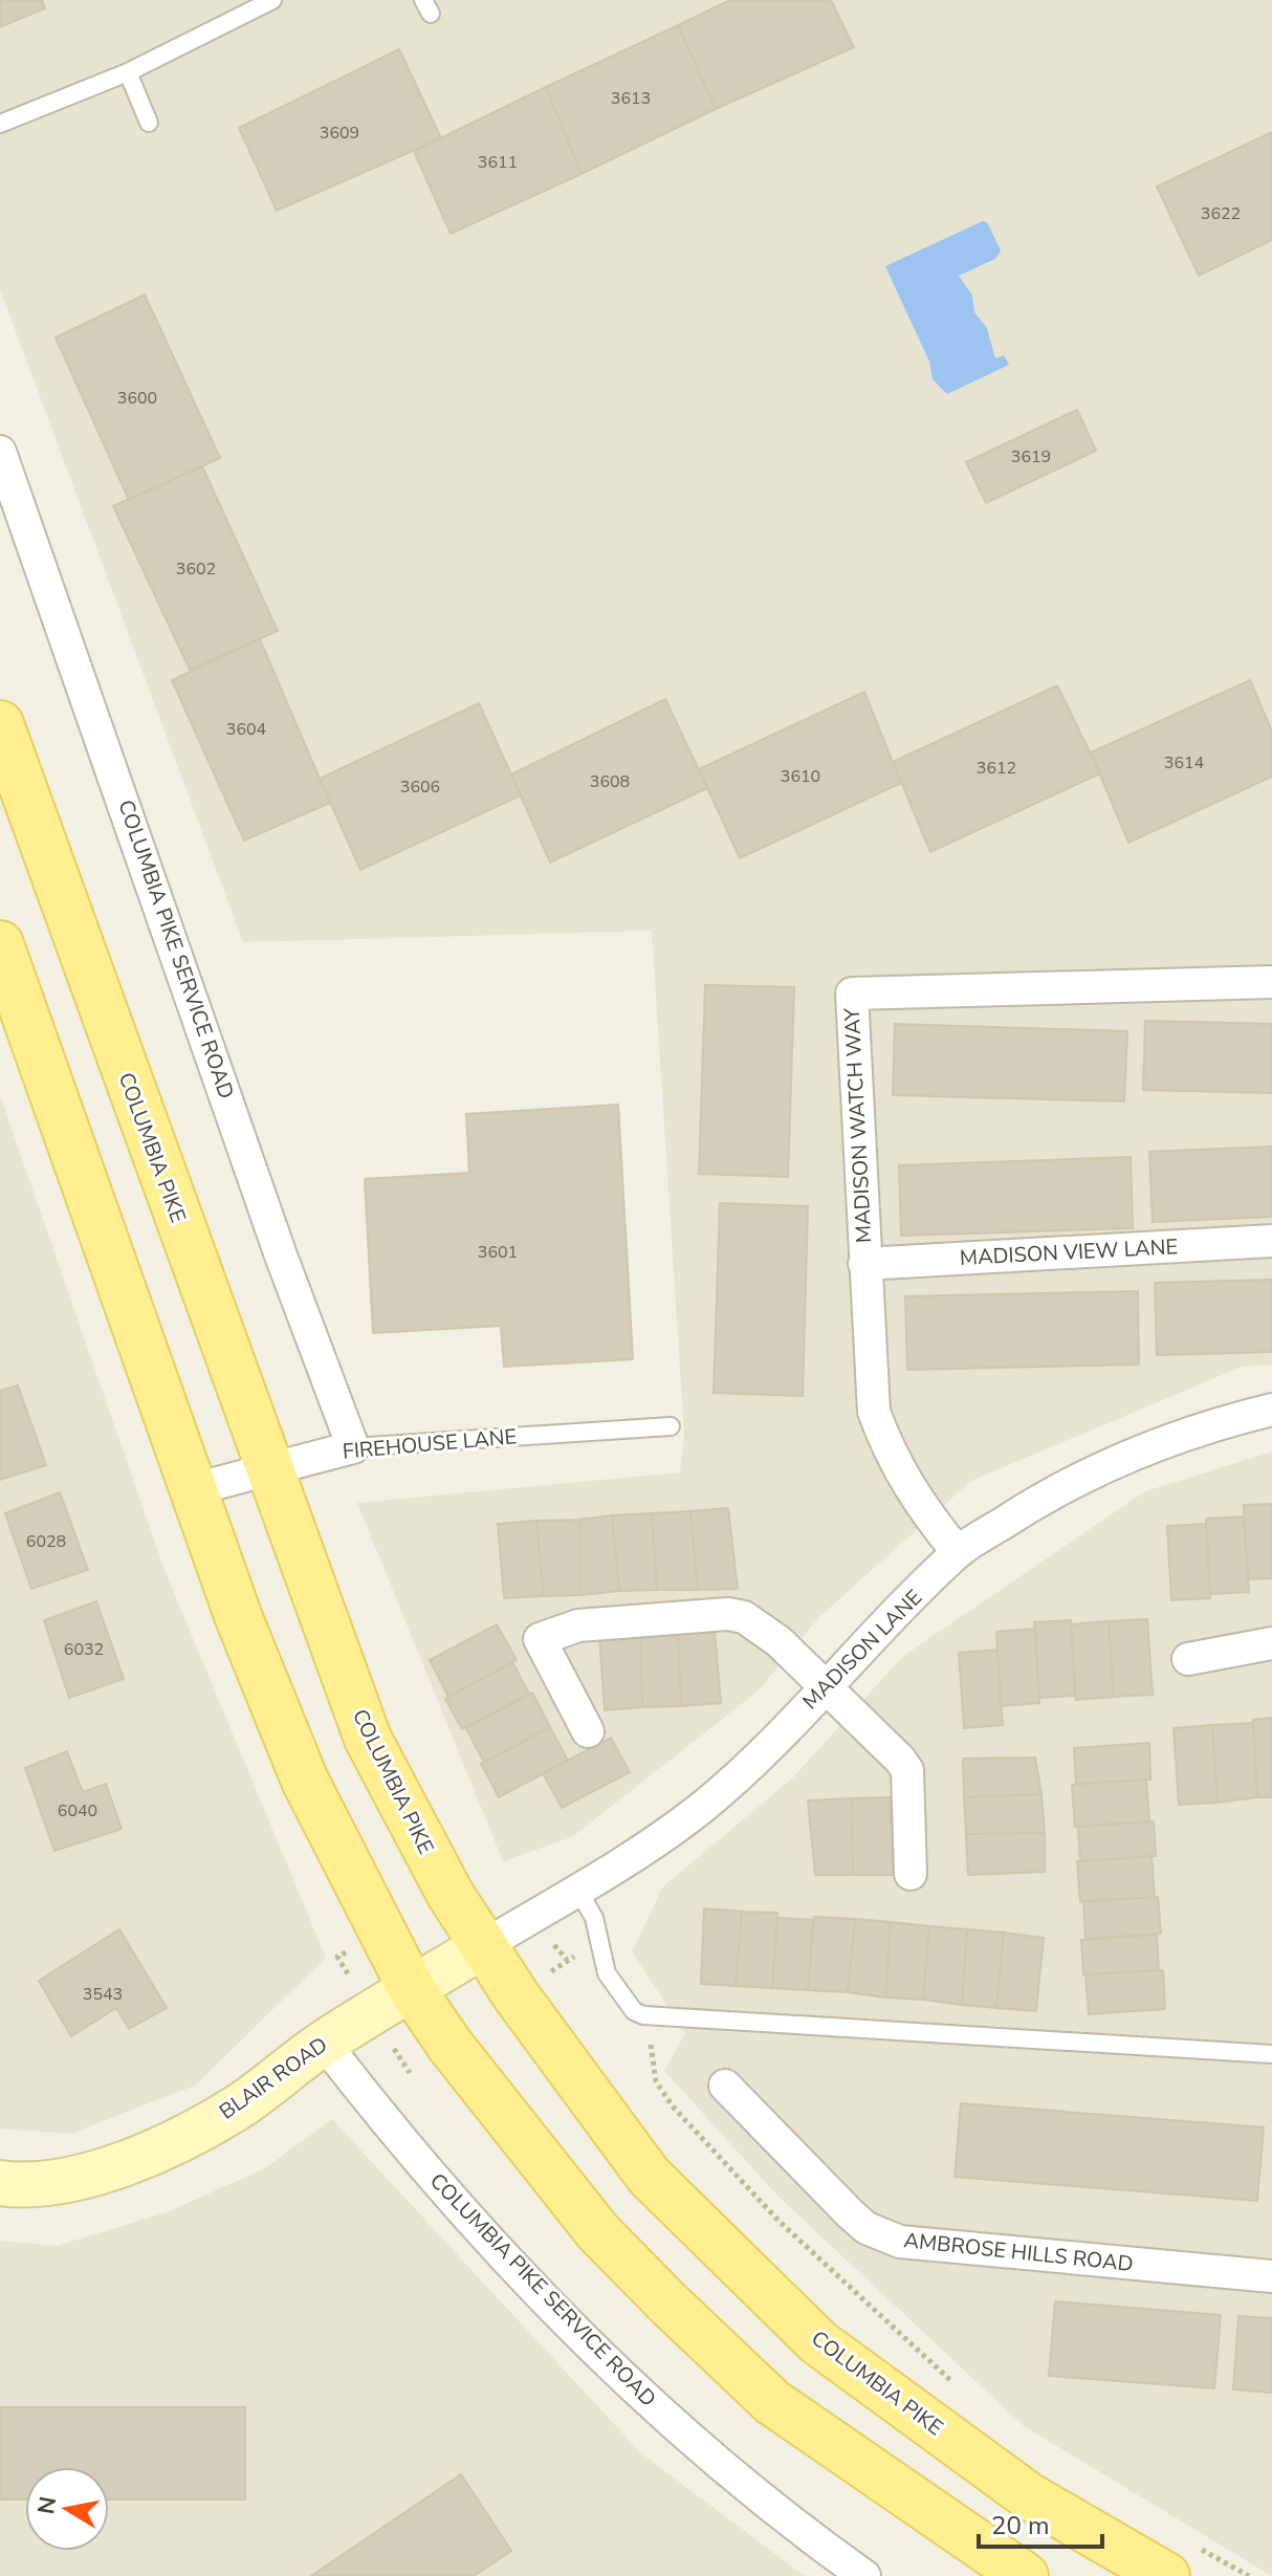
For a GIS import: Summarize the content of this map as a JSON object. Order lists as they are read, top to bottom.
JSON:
{
  "streets": {
    "main road": ["COLUMBIA PIKE"],
    "street": [
      "COLUMBIA PIKE SERVICE ROAD",
      "MADISON WATCH WAY",
      "MADISON VIEW LANE",
      "FIREHOUSE LANE",
      "MADISON LANE",
      "BLAIR ROAD",
      "AMBROSE HILLS ROAD"
    ]
  },
  "crossings": [
    ["COLUMBIA PIKE SERVICE ROAD", "FIREHOUSE LANE"],
    ["COLUMBIA PIKE SERVICE ROAD", "BLAIR ROAD"],
    ["MADISON WATCH WAY", "MADISON VIEW LANE"],
    ["MADISON WATCH WAY", "MADISON LANE"],
    ["COLUMBIA PIKE", "FIREHOUSE LANE"],
    ["COLUMBIA PIKE", "MADISON LANE"],
    ["COLUMBIA PIKE", "BLAIR ROAD"],
    ["MADISON LANE", "BLAIR ROAD"]
  ],
  "house_numbers": [
    "3613",
    "3609",
    "3611",
    "3622",
    "3600",
    "3619",
    "3602",
    "3604",
    "3614",
    "3612",
    "3610",
    "3608",
    "3606",
    "3601",
    "6028",
    "6032",
    "6040",
    "3543"
  ],
  "scale_bar": "20 m",
  "north": "left"
}
